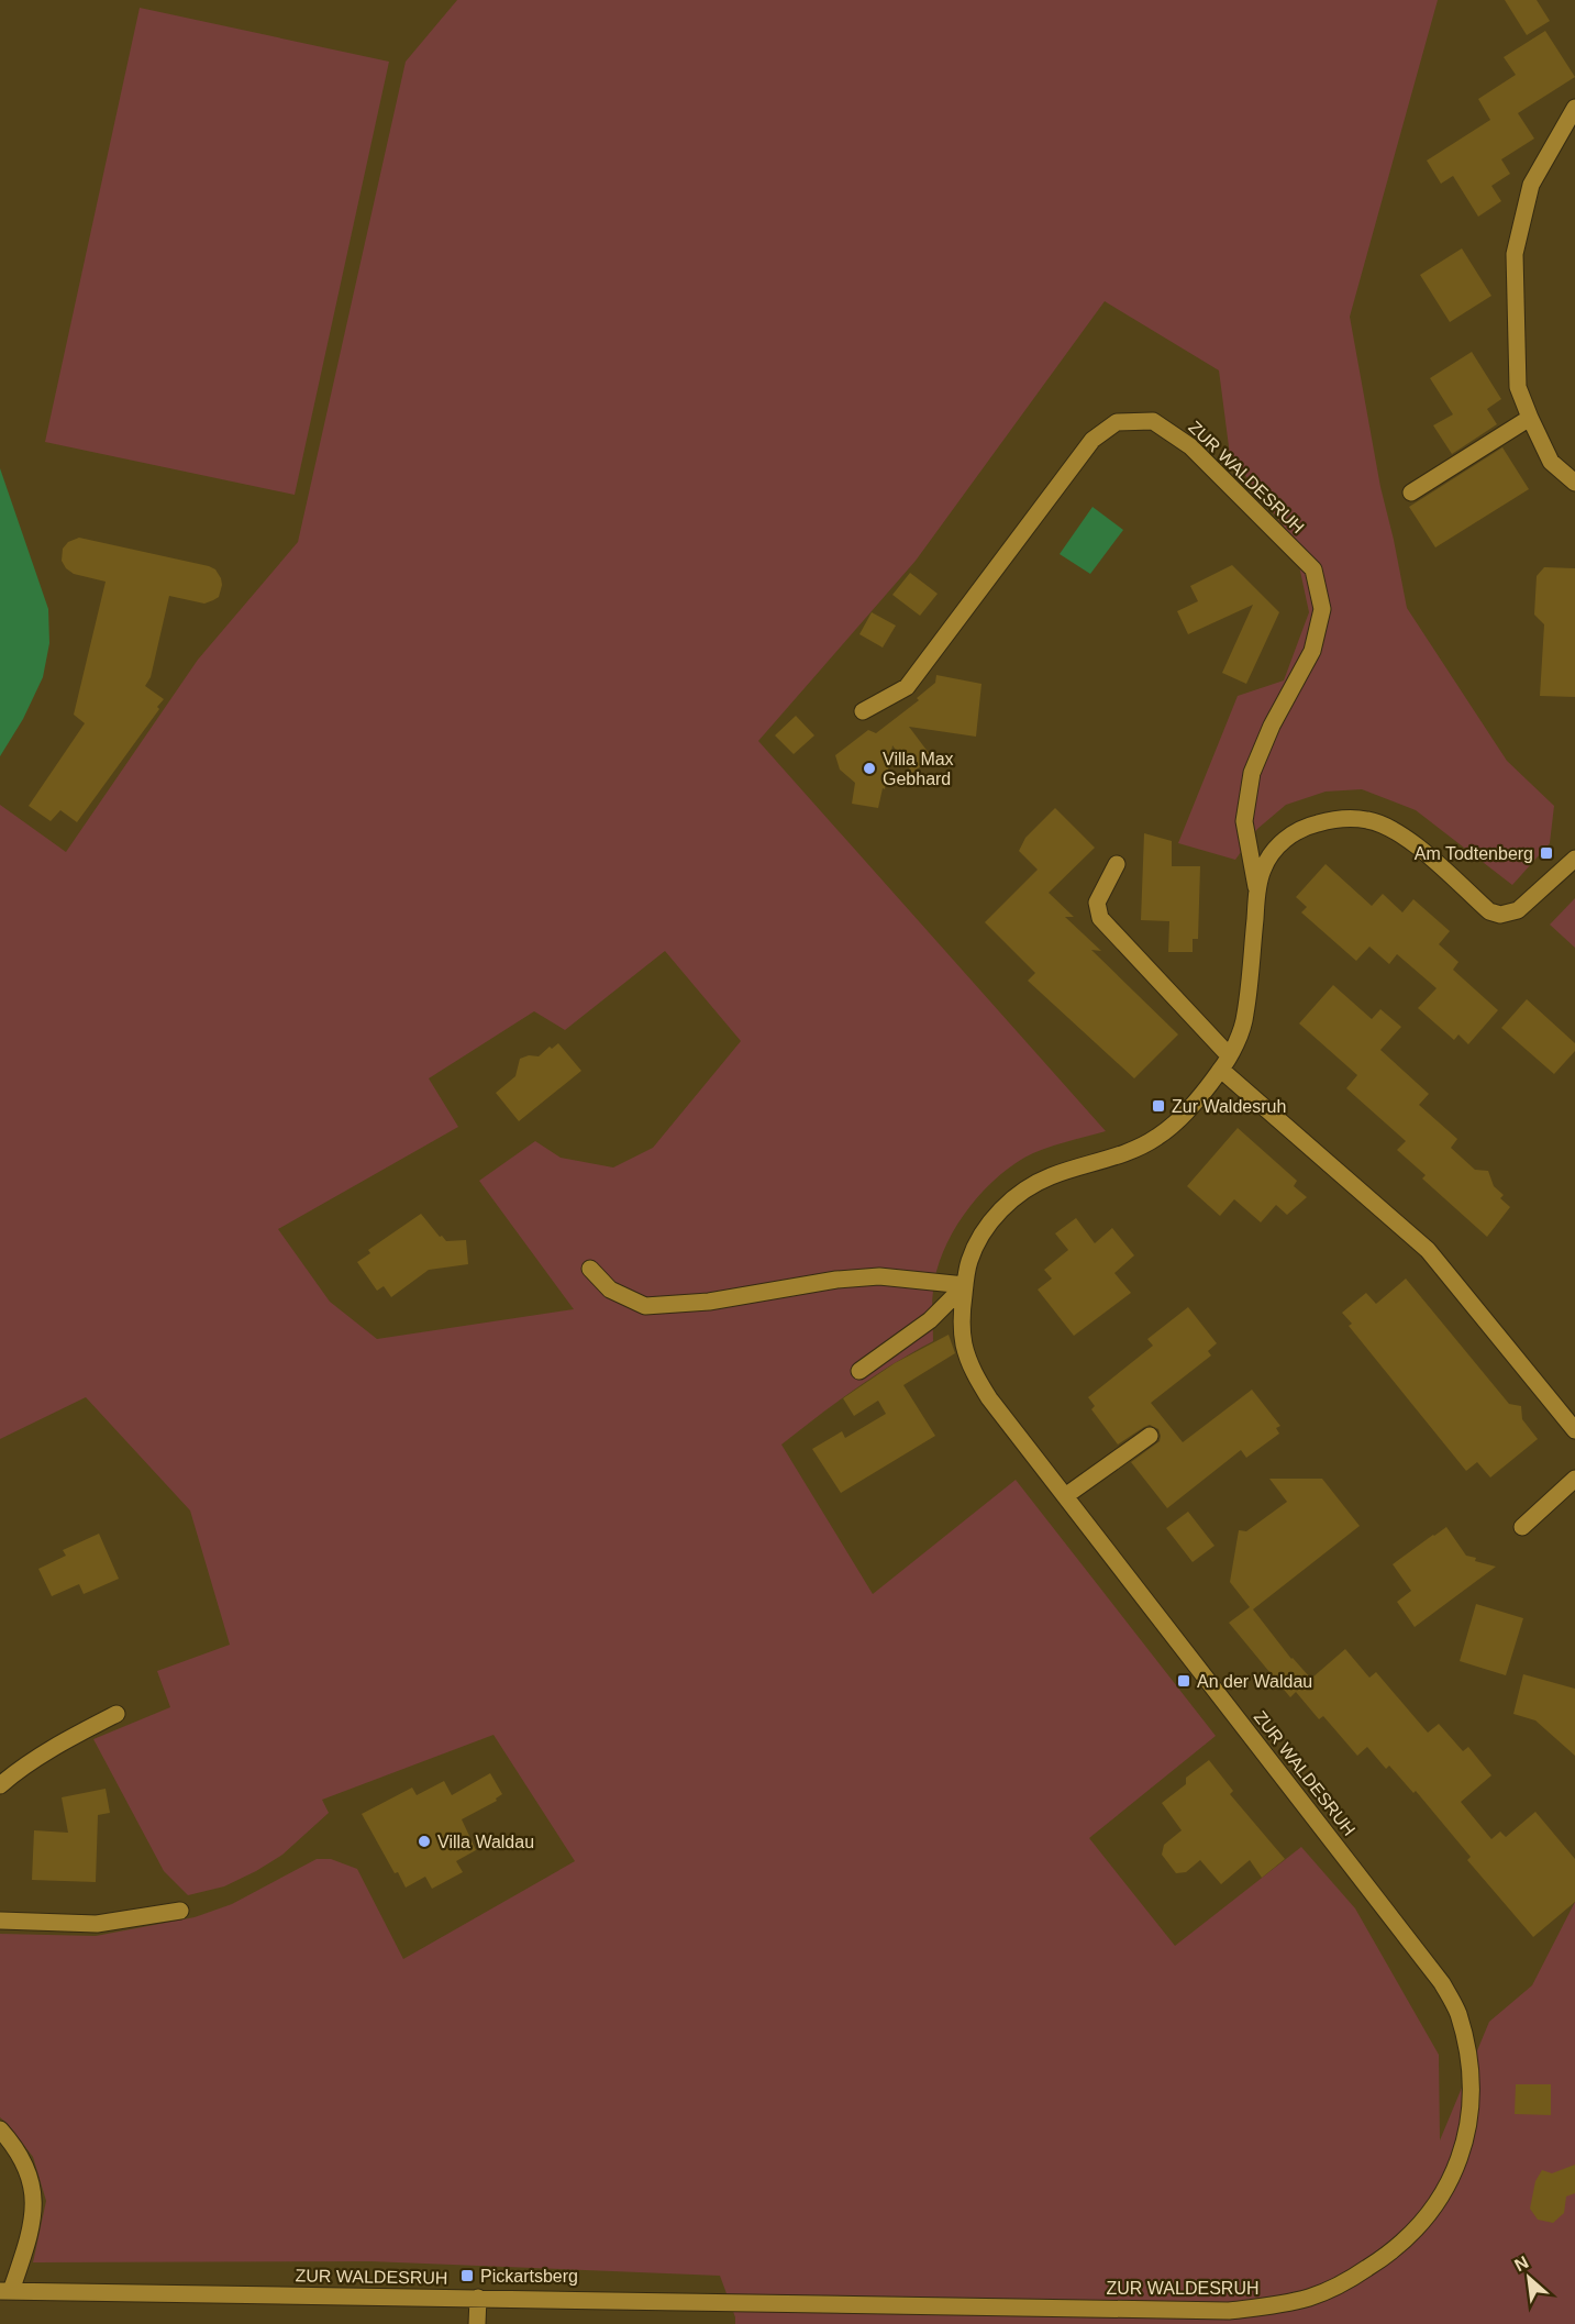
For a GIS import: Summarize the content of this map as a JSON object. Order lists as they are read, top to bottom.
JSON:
{
  "streets": {
    "street": ["ZUR WALDESRUH"]
  },
  "places": {
    "other": ["Villa Max Gebhard", "Villa Waldau"],
    "transit": [
      "Am Todtenberg",
      "Zur Waldesruh",
      "An der Waldau",
      "Pickartsberg"
    ]
  },
  "north": "top left"
}
